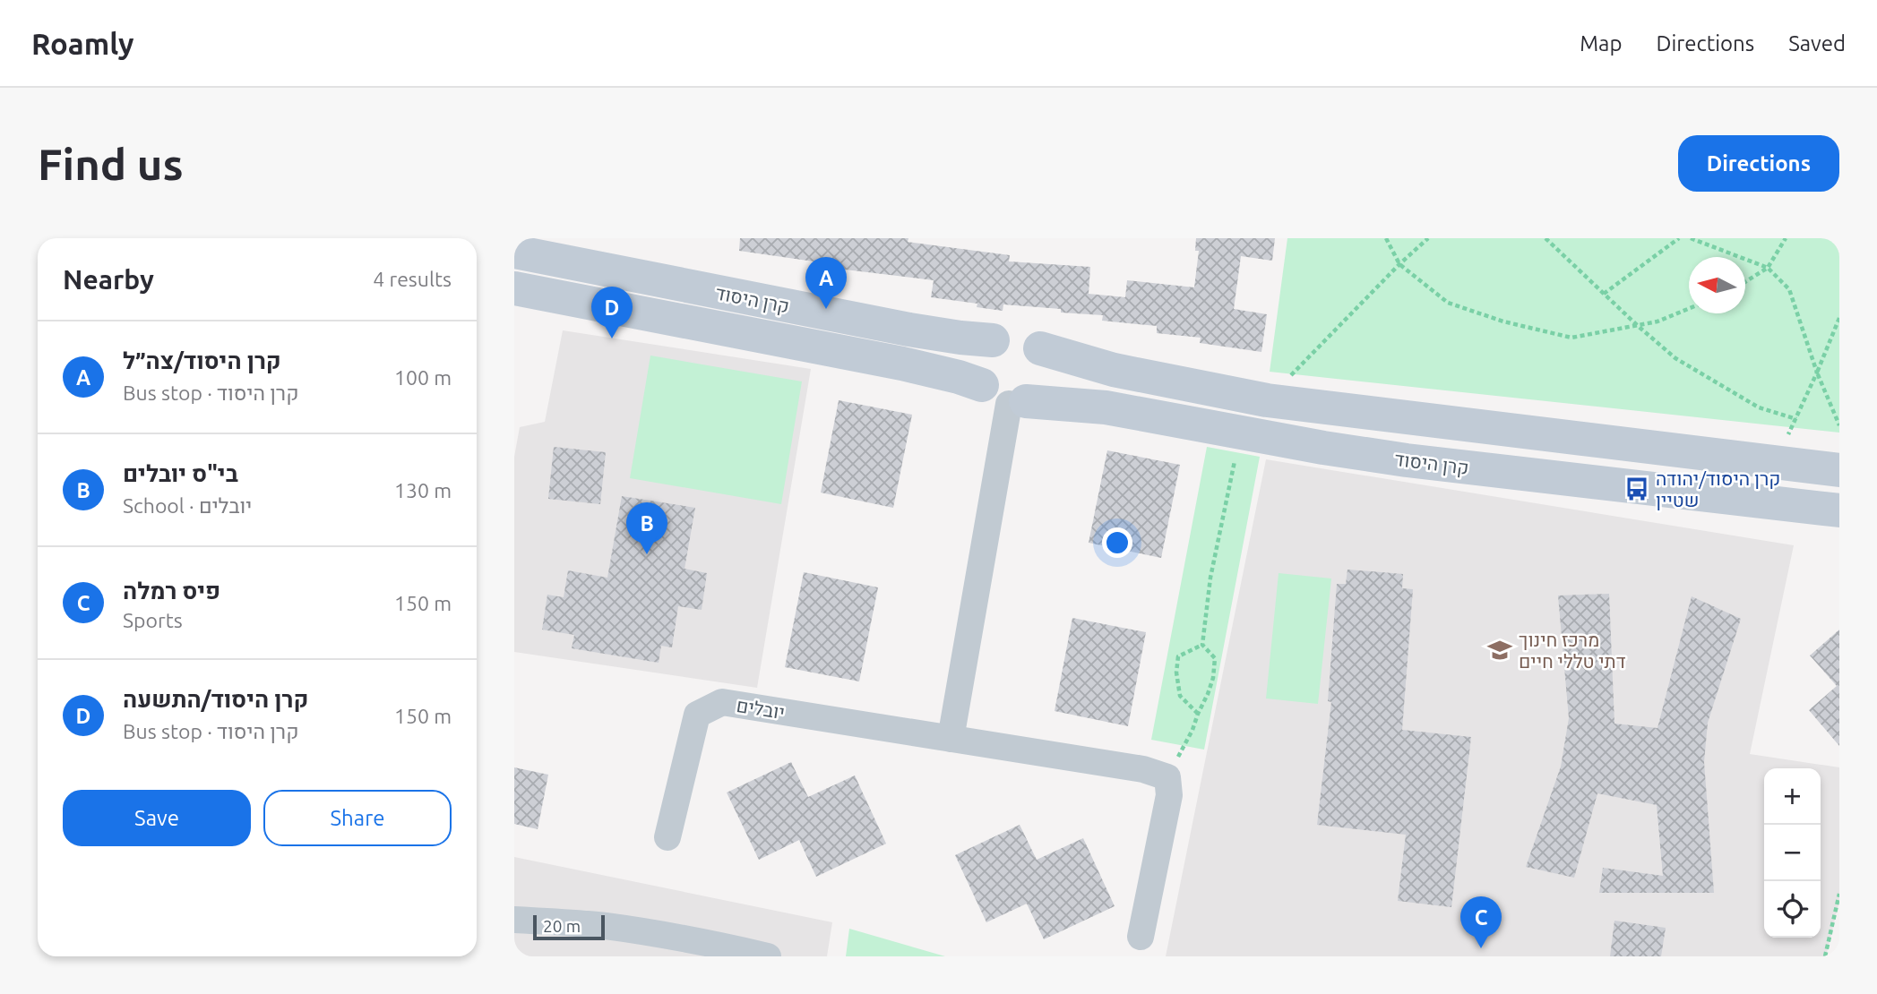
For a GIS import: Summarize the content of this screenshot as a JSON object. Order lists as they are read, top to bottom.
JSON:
{
  "streets": {
    "main road": ["קרן היסוד"],
    "street": ["יובלים"]
  },
  "places": {
    "bus stop": ["קרן היסוד/יהודה שטיין"],
    "school or university": ["מרכז חינוך דתי טללי חיים"]
  },
  "scale_bar": "20 m",
  "north": "left",
  "page": {
    "header": "Roamly",
    "nav": ["Map", "Directions", "Saved"],
    "buttons": [
      "Directions",
      ["Save", "Share"]
    ],
    "title": "Find us",
    "heading": ["Nearby", "4 results"],
    "pins": [
      "A",
      "D",
      "B",
      "C"
    ],
    "list": [
      {
        "mark": "A",
        "name": "קרן היסוד/צה״ל",
        "note": "Bus stop · קרן היסוד",
        "value": "100 m"
      },
      {
        "mark": "B",
        "name": "בי\"ס יובלים",
        "note": "School · יובלים",
        "value": "130 m"
      },
      {
        "mark": "C",
        "name": "פיס רמלה",
        "note": "Sports",
        "value": "150 m"
      },
      {
        "mark": "D",
        "name": "קרן היסוד/התשעה",
        "note": "Bus stop · קרן היסוד",
        "value": "150 m"
      }
    ],
    "map_buttons": ["+", "−"],
    "scale": "20 m"
  }
}
